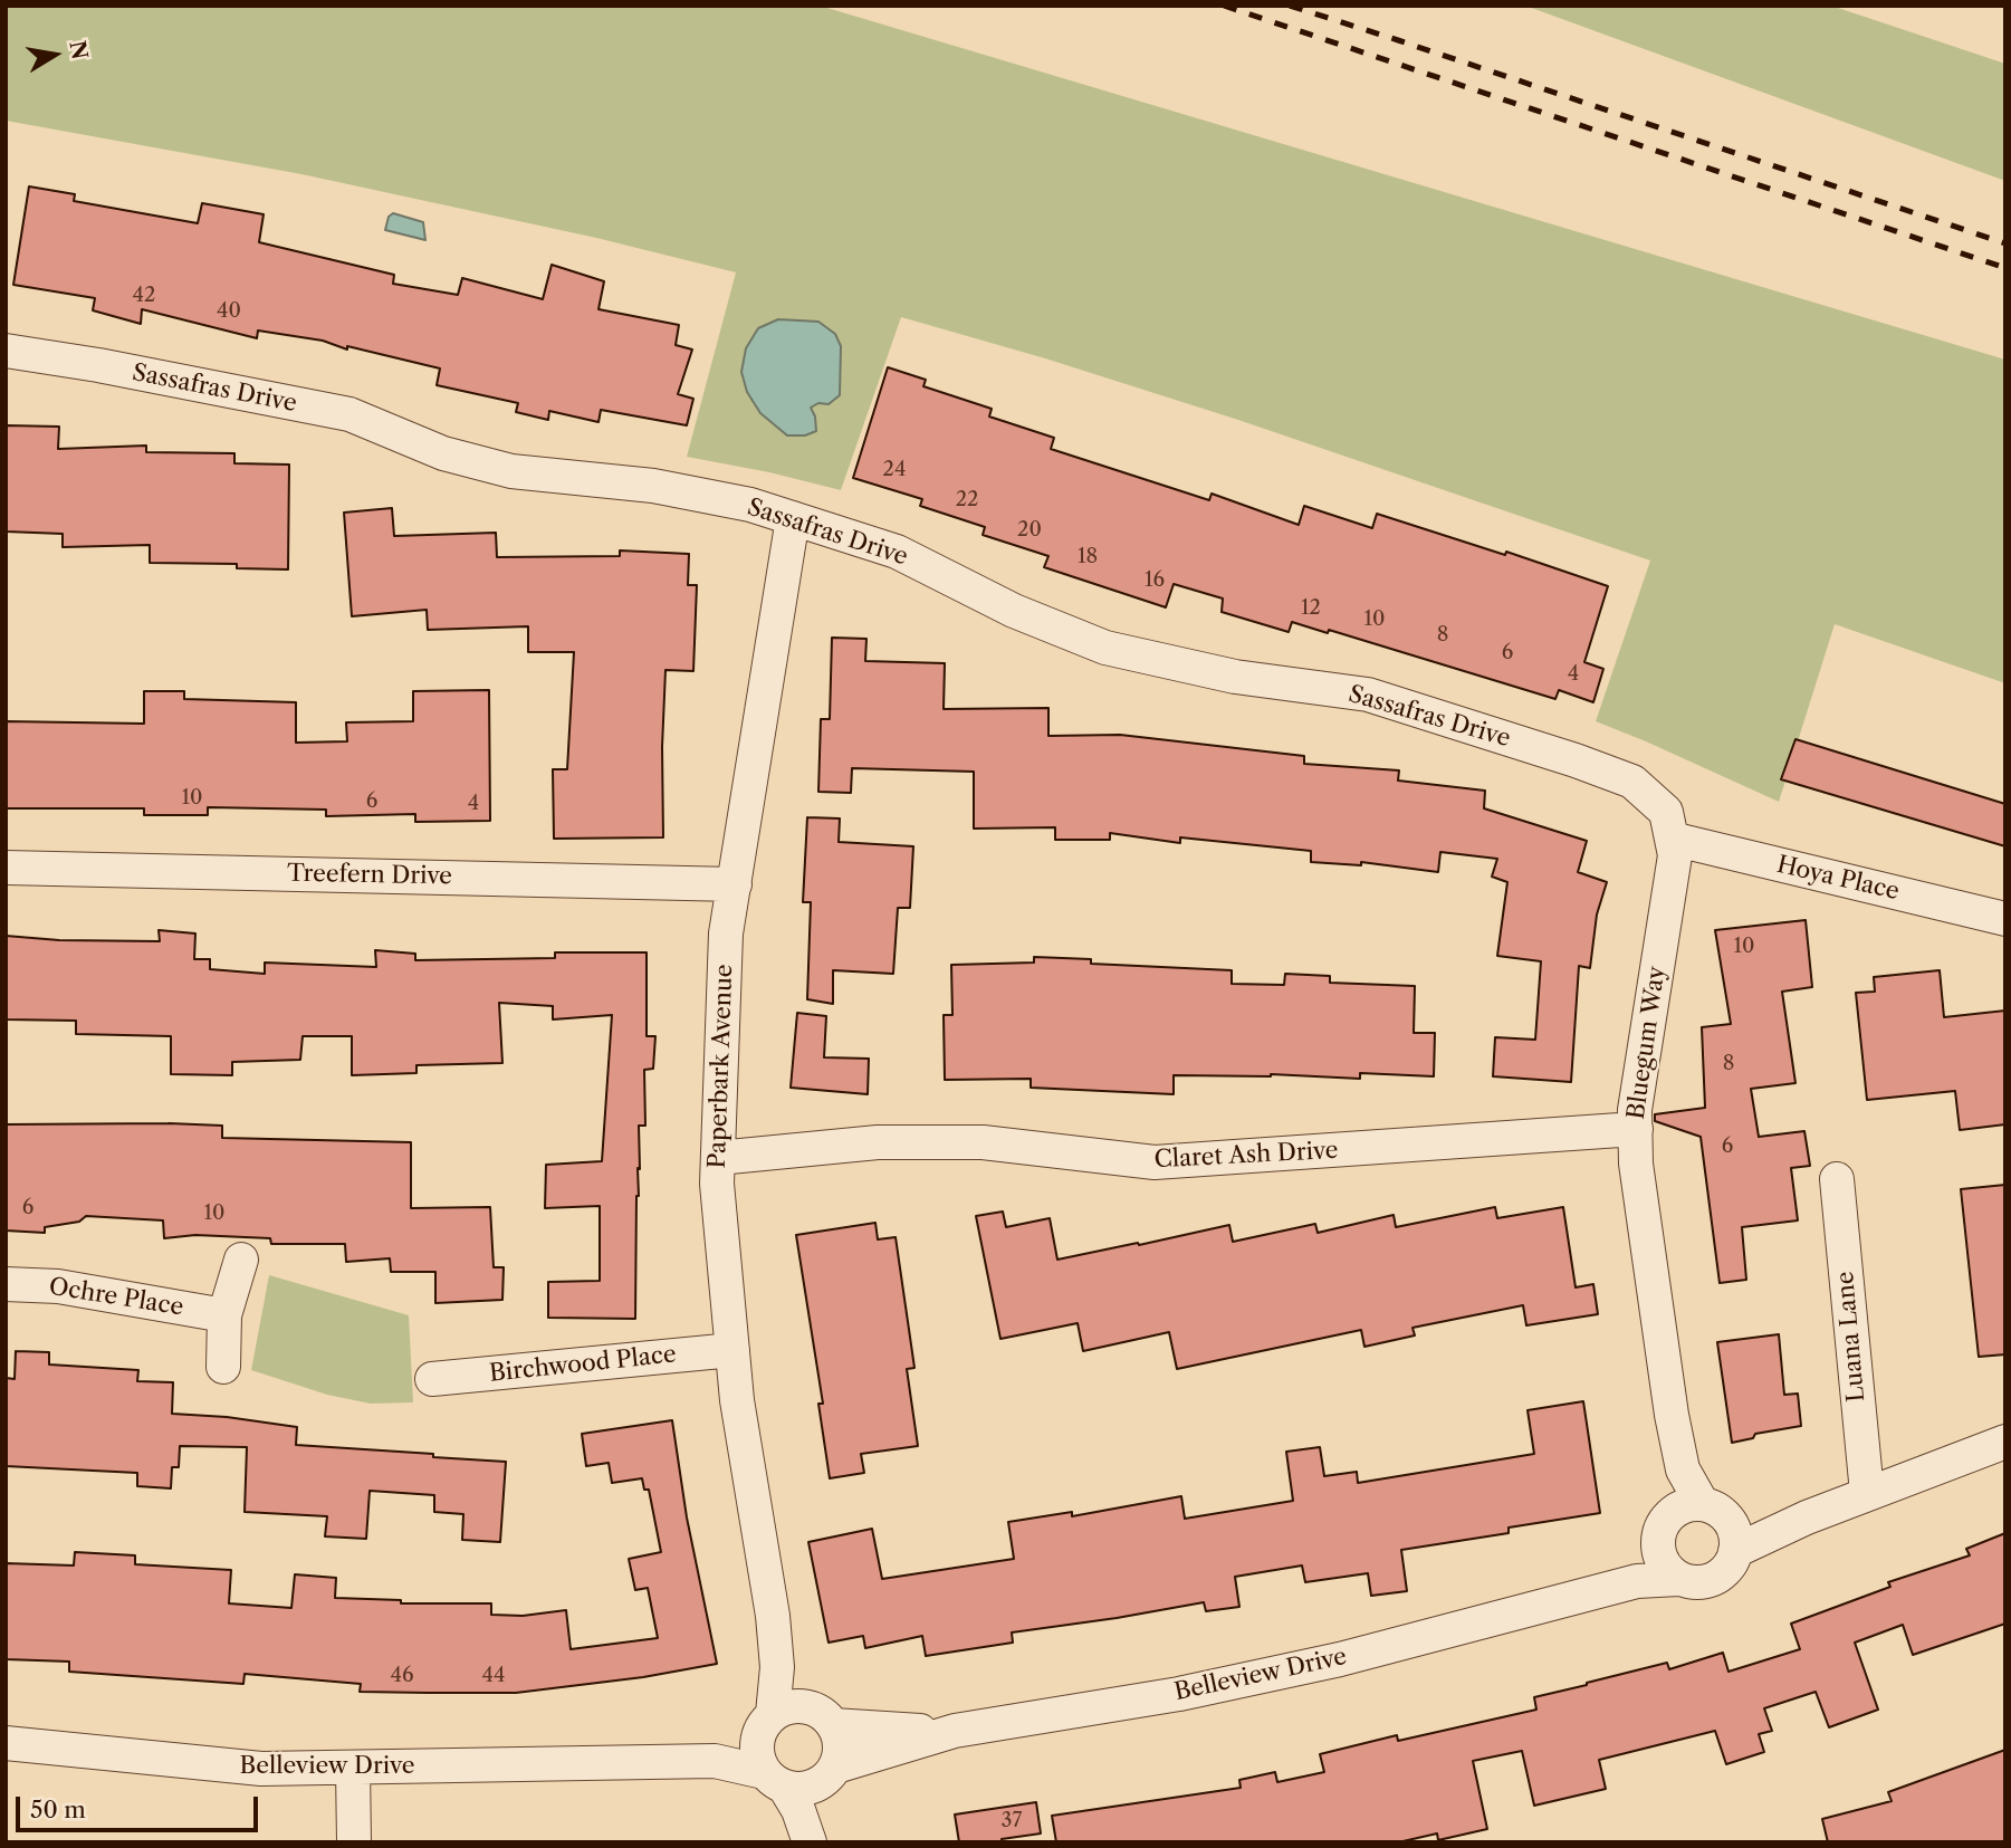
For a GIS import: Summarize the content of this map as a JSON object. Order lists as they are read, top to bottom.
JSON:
{
  "streets": {
    "street": [
      "Sassafras Drive",
      "Treefern Drive",
      "Hoya Place",
      "Bluegum Way",
      "Paperbark Avenue",
      "Claret Ash Drive",
      "Ochre Place",
      "Luana Lane",
      "Birchwood Place",
      "Belleview Drive"
    ]
  },
  "crossings": [
    ["Sassafras Drive", "Hoya Place"],
    ["Sassafras Drive", "Bluegum Way"],
    ["Sassafras Drive", "Paperbark Avenue"],
    ["Treefern Drive", "Paperbark Avenue"],
    ["Hoya Place", "Bluegum Way"],
    ["Bluegum Way", "Claret Ash Drive"],
    ["Bluegum Way", "Belleview Drive"],
    ["Paperbark Avenue", "Claret Ash Drive"],
    ["Paperbark Avenue", "Birchwood Place"],
    ["Paperbark Avenue", "Belleview Drive"]
  ],
  "house_numbers": [
    "42",
    "40",
    "24",
    "22",
    "20",
    "18",
    "16",
    "12",
    "10",
    "8",
    "6",
    "4",
    "10",
    "6",
    "4",
    "10",
    "8",
    "6",
    "6",
    "10",
    "46",
    "44",
    "37"
  ],
  "scale_bar": "50 m",
  "north": "right"
}
